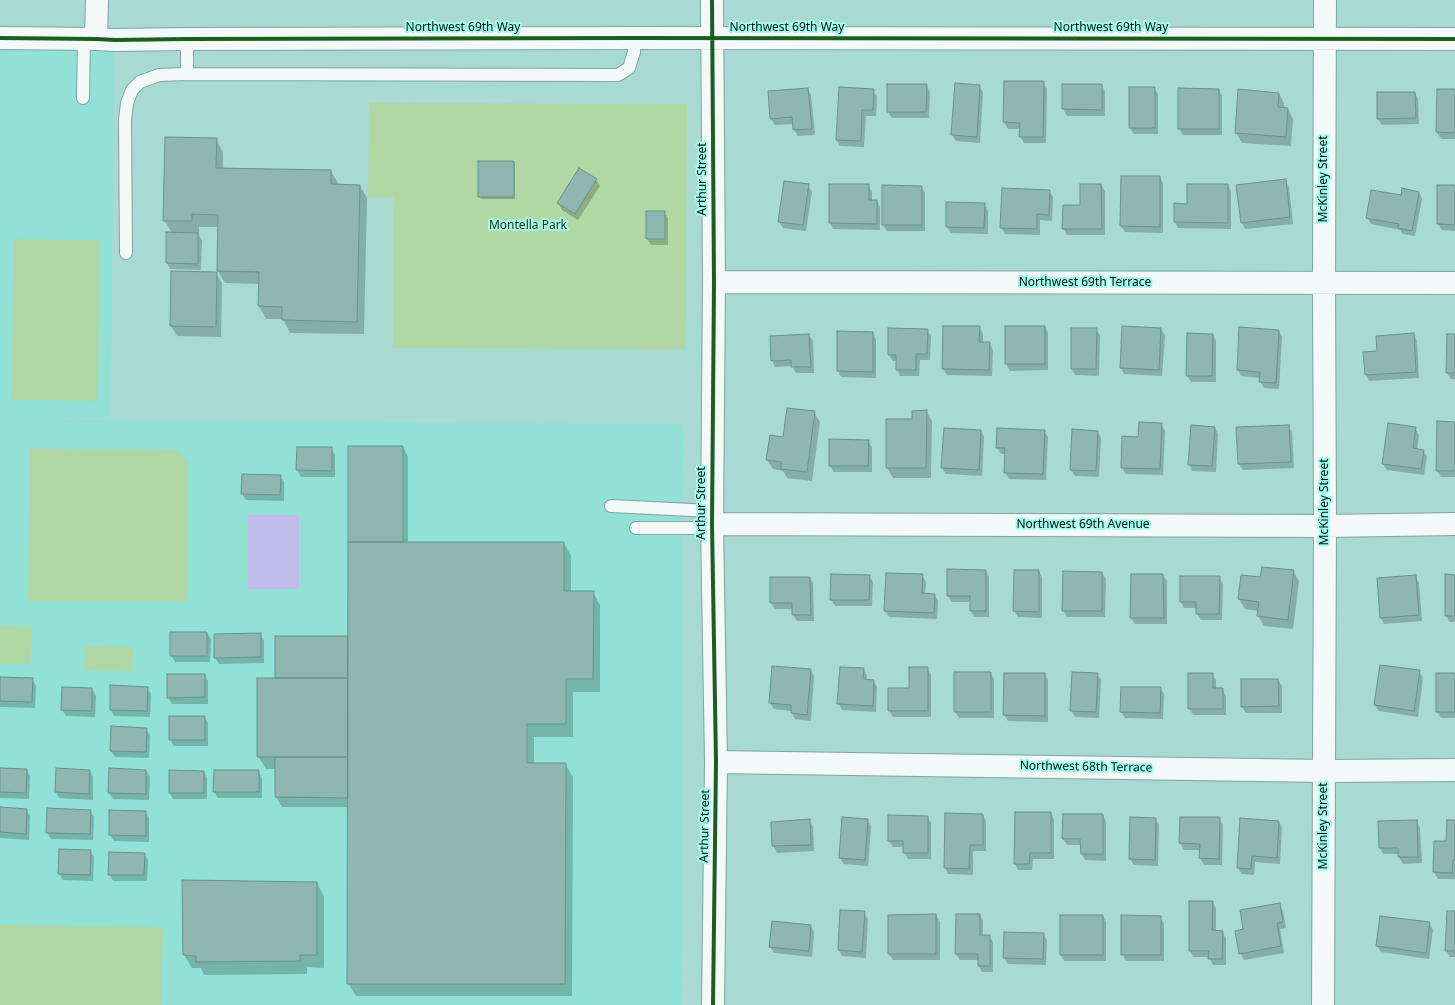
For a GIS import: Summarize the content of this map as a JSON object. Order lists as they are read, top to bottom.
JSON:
{
  "streets": {
    "street": [
      "Northwest 69th Way",
      "Arthur Street",
      "McKinley Street",
      "Northwest 69th Terrace",
      "Northwest 69th Avenue",
      "Northwest 68th Terrace"
    ]
  },
  "crossings": [
    ["Northwest 69th Way", "Arthur Street"],
    ["Northwest 69th Way", "McKinley Street"],
    ["Arthur Street", "Northwest 69th Terrace"],
    ["Arthur Street", "Northwest 69th Avenue"],
    ["Arthur Street", "Northwest 68th Terrace"],
    ["McKinley Street", "Northwest 69th Terrace"],
    ["McKinley Street", "Northwest 69th Avenue"],
    ["McKinley Street", "Northwest 68th Terrace"]
  ],
  "parks": ["Montella Park"]
}
